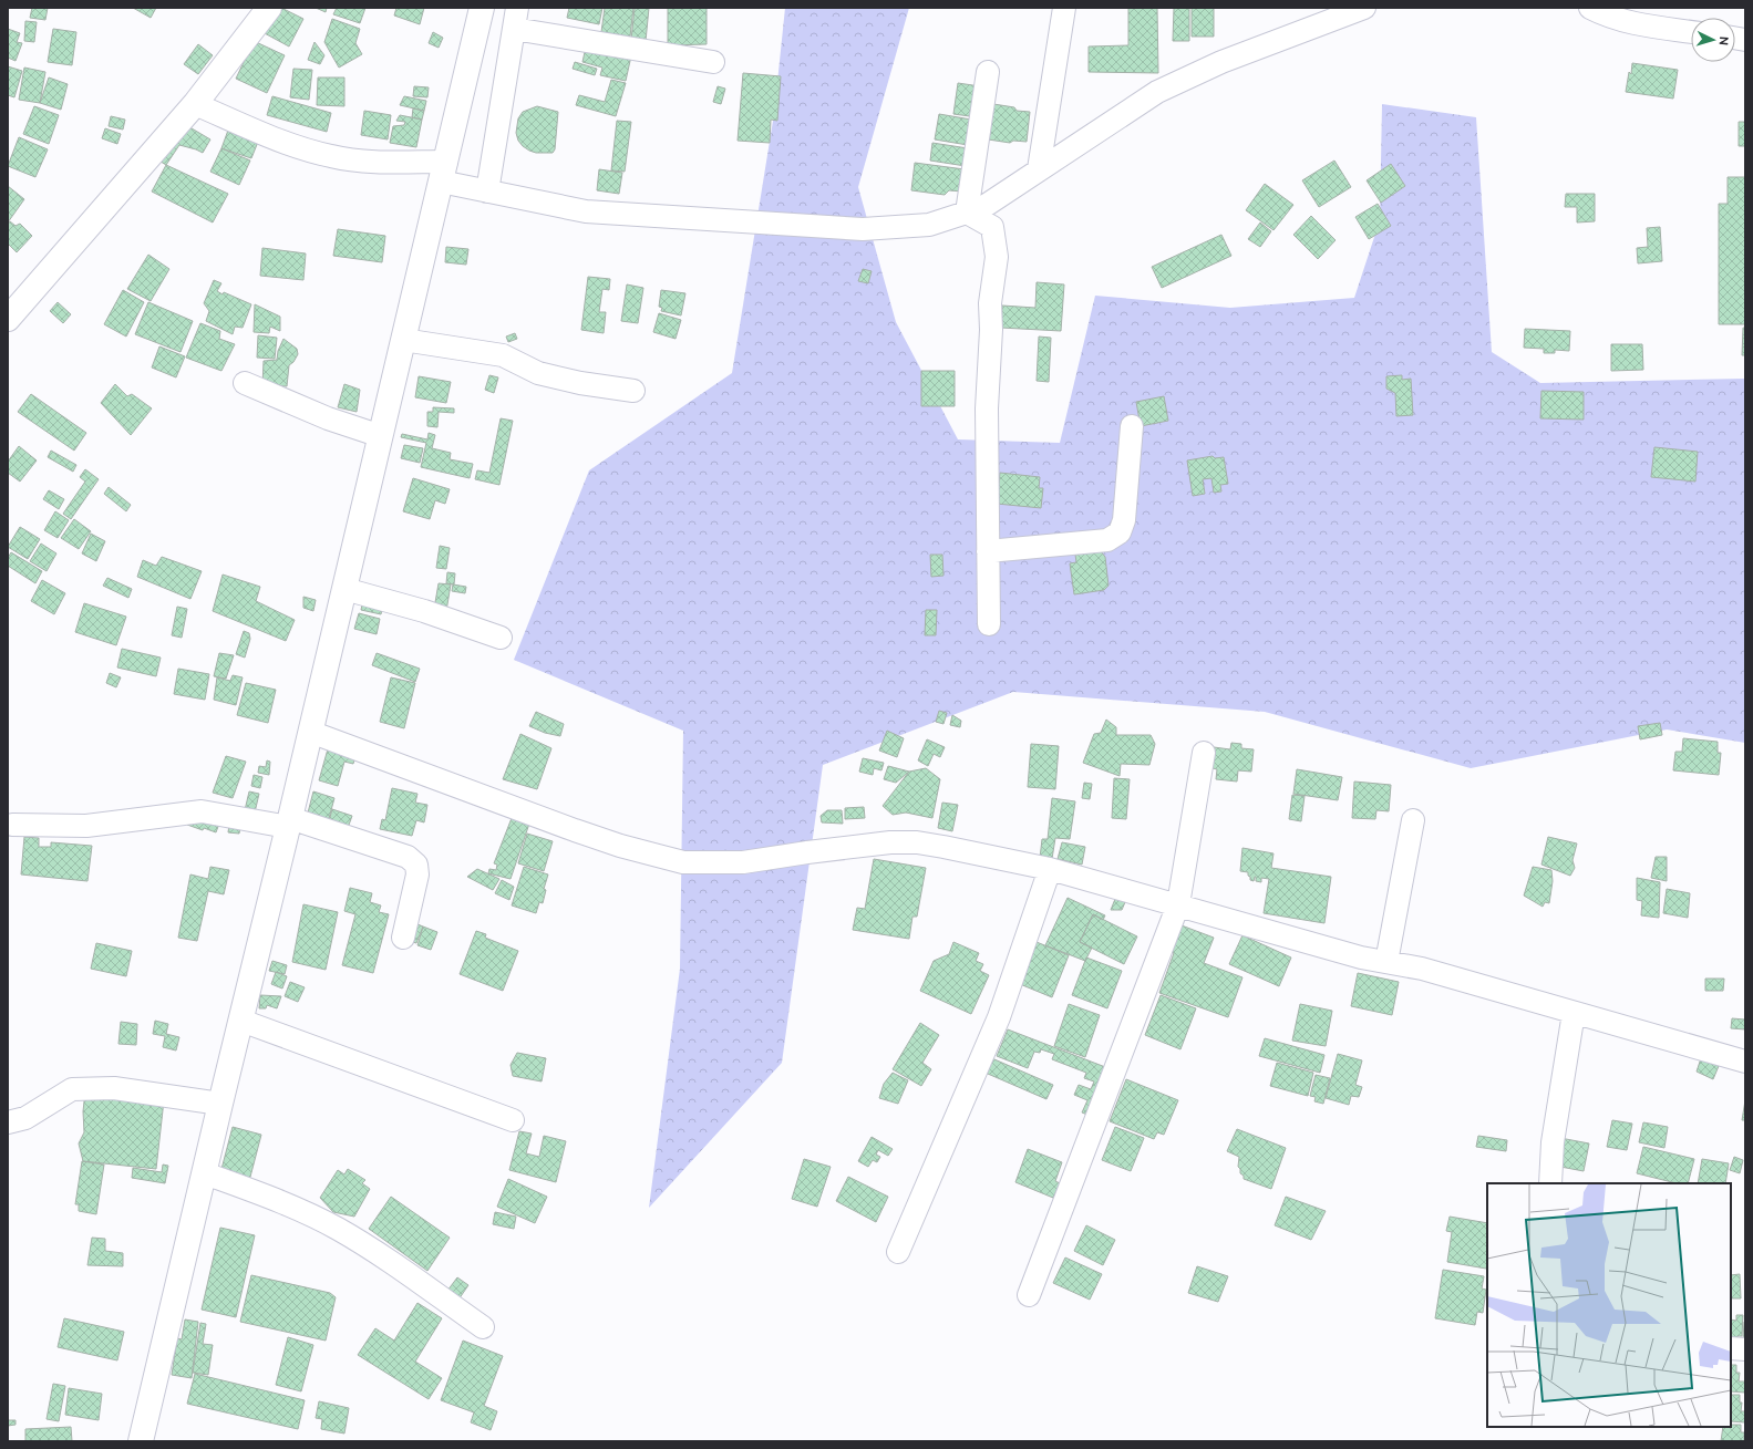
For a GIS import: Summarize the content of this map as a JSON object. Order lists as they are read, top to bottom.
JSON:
{
  "north": "right"
}
